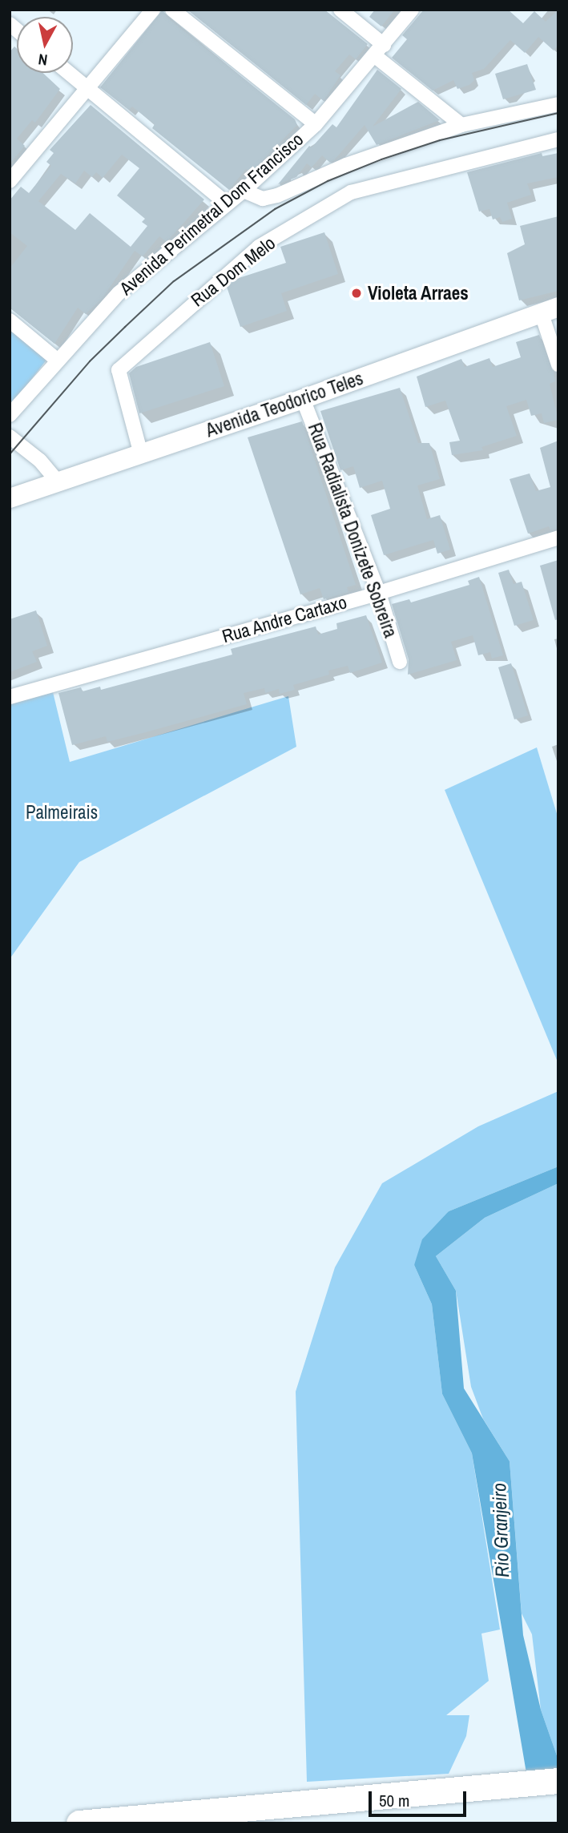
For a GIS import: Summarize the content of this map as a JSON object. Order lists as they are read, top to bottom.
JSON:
{
  "streets": {
    "main road": ["Avenida Teodorico Teles"],
    "street": [
      "Avenida Perimetral Dom Francisco",
      "Rua Dom Melo",
      "Rua Radialista Donizete Sobreira",
      "Rua Andre Cartaxo"
    ]
  },
  "crossings": [
    ["Rua Dom Melo", "Avenida Teodorico Teles"],
    ["Avenida Teodorico Teles", "Rua Radialista Donizete Sobreira"],
    ["Rua Radialista Donizete Sobreira", "Rua Andre Cartaxo"]
  ],
  "water": ["Rio Granjeiro"],
  "parks": ["Palmeirais"],
  "places": ["Violeta Arraes"],
  "scale_bar": "50 m",
  "north": "bottom"
}
